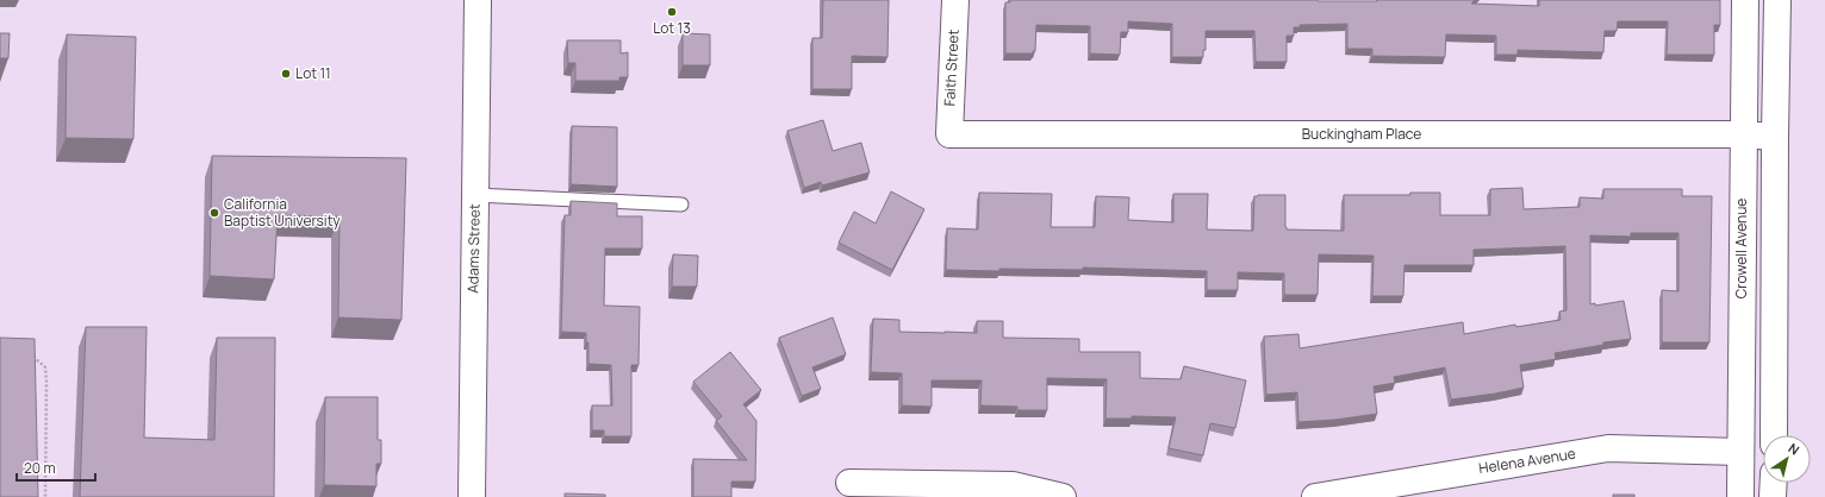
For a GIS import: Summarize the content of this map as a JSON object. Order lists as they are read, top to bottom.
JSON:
{
  "streets": {
    "street": [
      "Faith Street",
      "Buckingham Place",
      "Adams Street",
      "Crowell Avenue",
      "Helena Avenue"
    ]
  },
  "crossings": [
    ["Faith Street", "Buckingham Place"],
    ["Buckingham Place", "Crowell Avenue"],
    ["Crowell Avenue", "Helena Avenue"]
  ],
  "places": ["Lot 13", "Lot 11", "California Baptist University"],
  "scale_bar": "20 m",
  "north": "top right"
}
